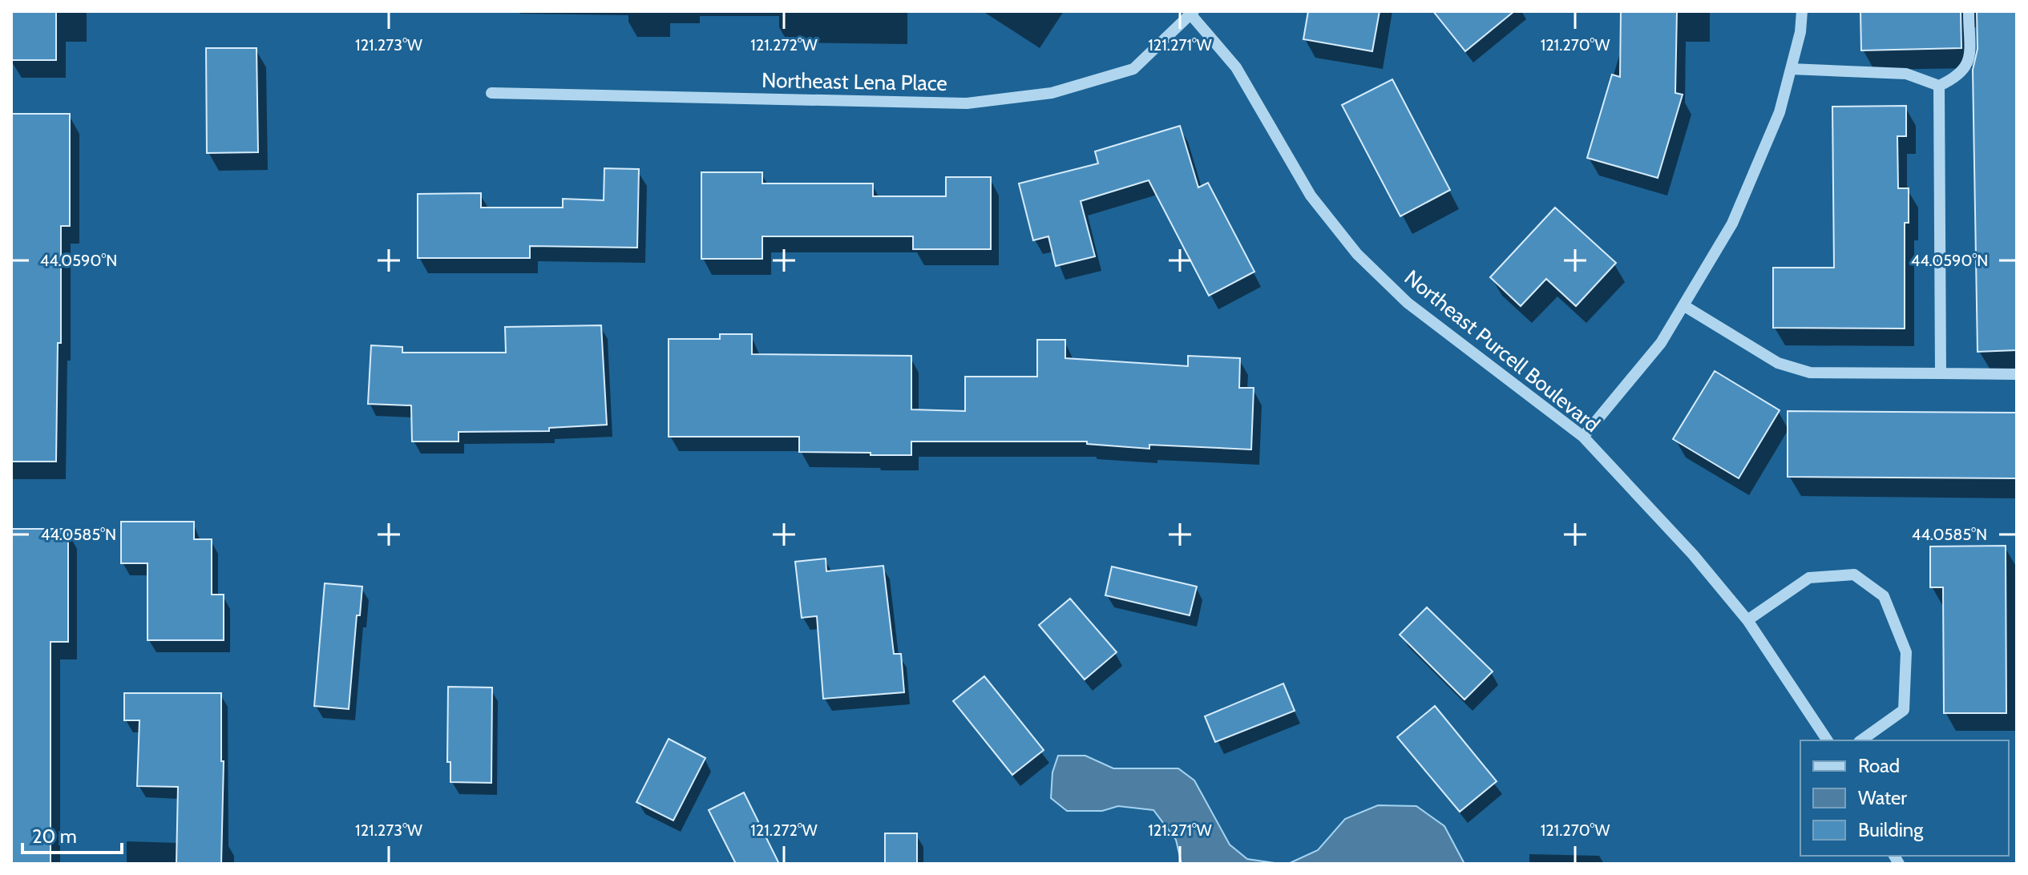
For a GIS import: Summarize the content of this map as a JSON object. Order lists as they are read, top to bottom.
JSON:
{
  "streets": {
    "street": ["Northeast Lena Place", "Northeast Purcell Boulevard"]
  },
  "crossings": [
    ["Northeast Lena Place", "Northeast Purcell Boulevard"]
  ],
  "legend": ["Road", "Water", "Building"],
  "scale_bar": "20 m",
  "coordinates": [
    "121.273°W",
    "121.272°W",
    "121.271°W",
    "121.270°W",
    "44.0590°N",
    "44.0585°N"
  ]
}
